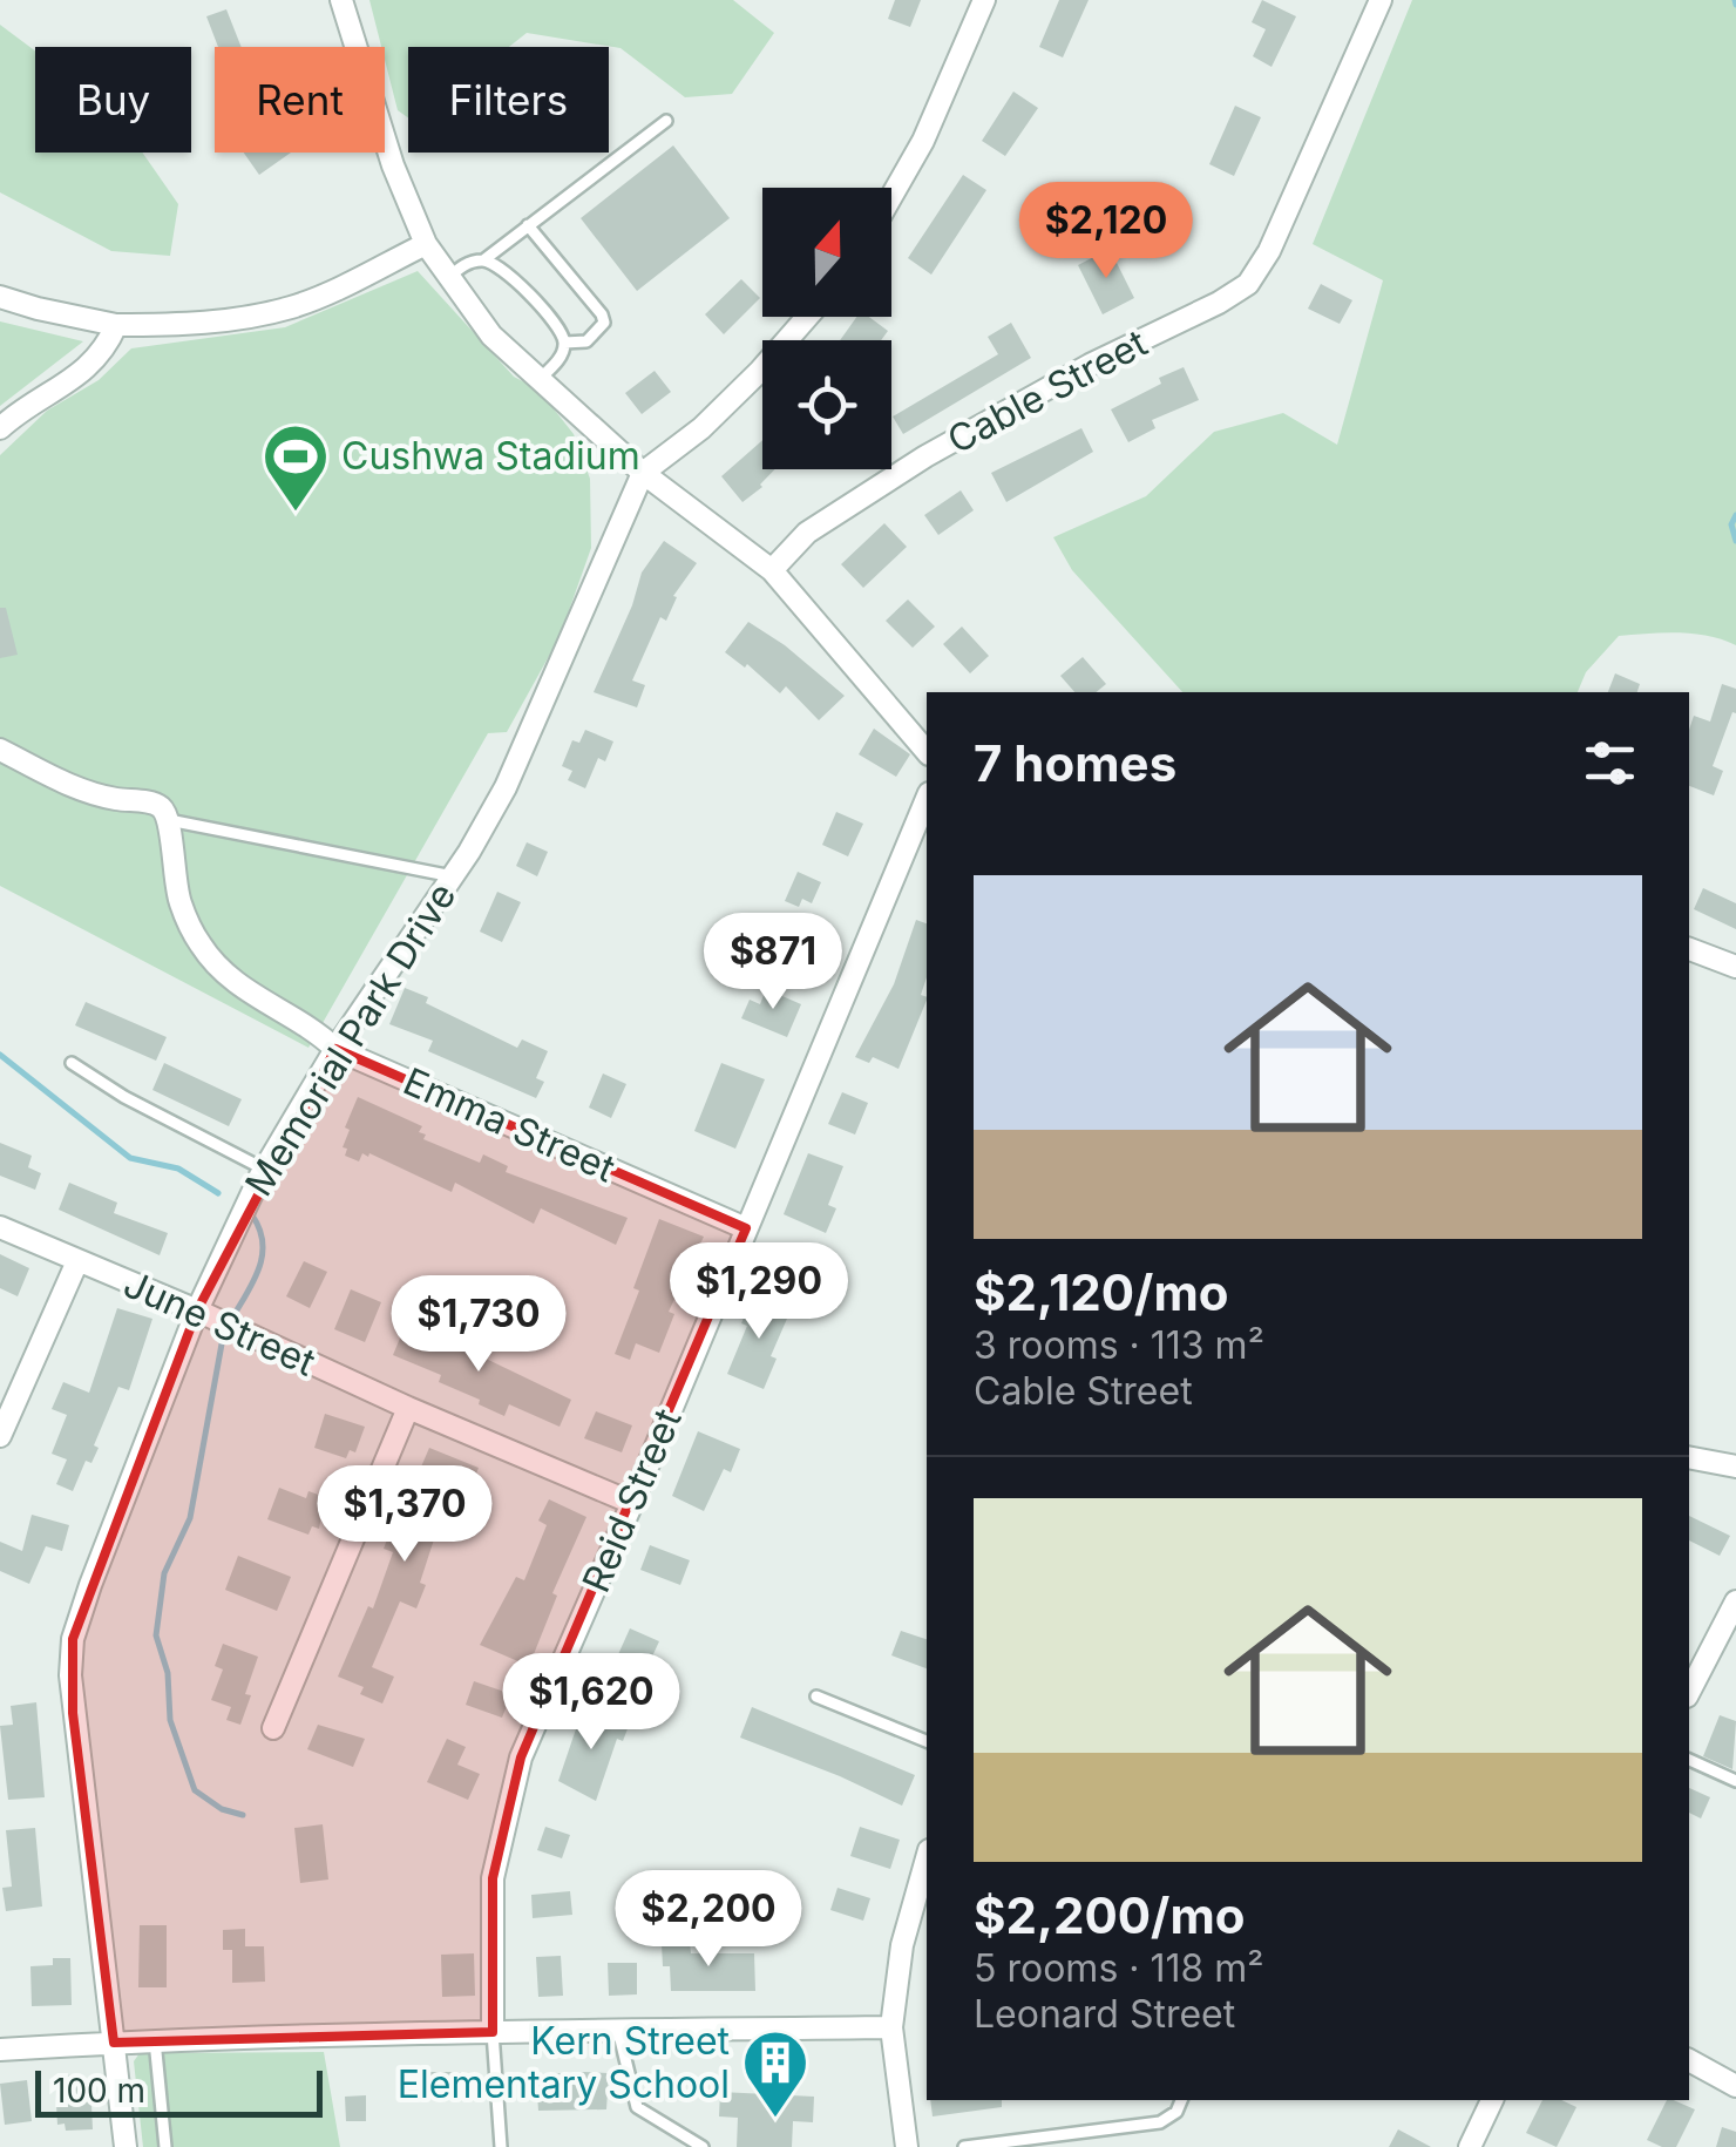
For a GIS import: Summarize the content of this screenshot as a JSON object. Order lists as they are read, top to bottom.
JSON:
{
  "streets": {
    "street": [
      "Cable Street",
      "Memorial Park Drive",
      "Emma Street",
      "June Street",
      "Reid Street"
    ]
  },
  "crossings": [
    ["Memorial Park Drive", "Emma Street"],
    ["Memorial Park Drive", "June Street"],
    ["Emma Street", "Reid Street"],
    ["June Street", "Reid Street"]
  ],
  "places": {
    "sports": ["Cushwa Stadium"],
    "building": ["Kern Street Elementary School"]
  },
  "scale_bar": "100 m",
  "north": "top",
  "page": {
    "chip": ["Buy", "Rent", "Filters"],
    "price": [
      "$2,120",
      "$871",
      "$1,290",
      "$1,730",
      "$1,370",
      "$1,620",
      "$2,200"
    ],
    "heading": "7 homes",
    "list": [
      {
        "name": "$2,120/mo",
        "note": "3 rooms · 113 m² · Cable Street"
      },
      {
        "name": "$2,200/mo",
        "note": "5 rooms · 118 m² · Leonard Street"
      }
    ],
    "scale": "100 m"
  }
}
